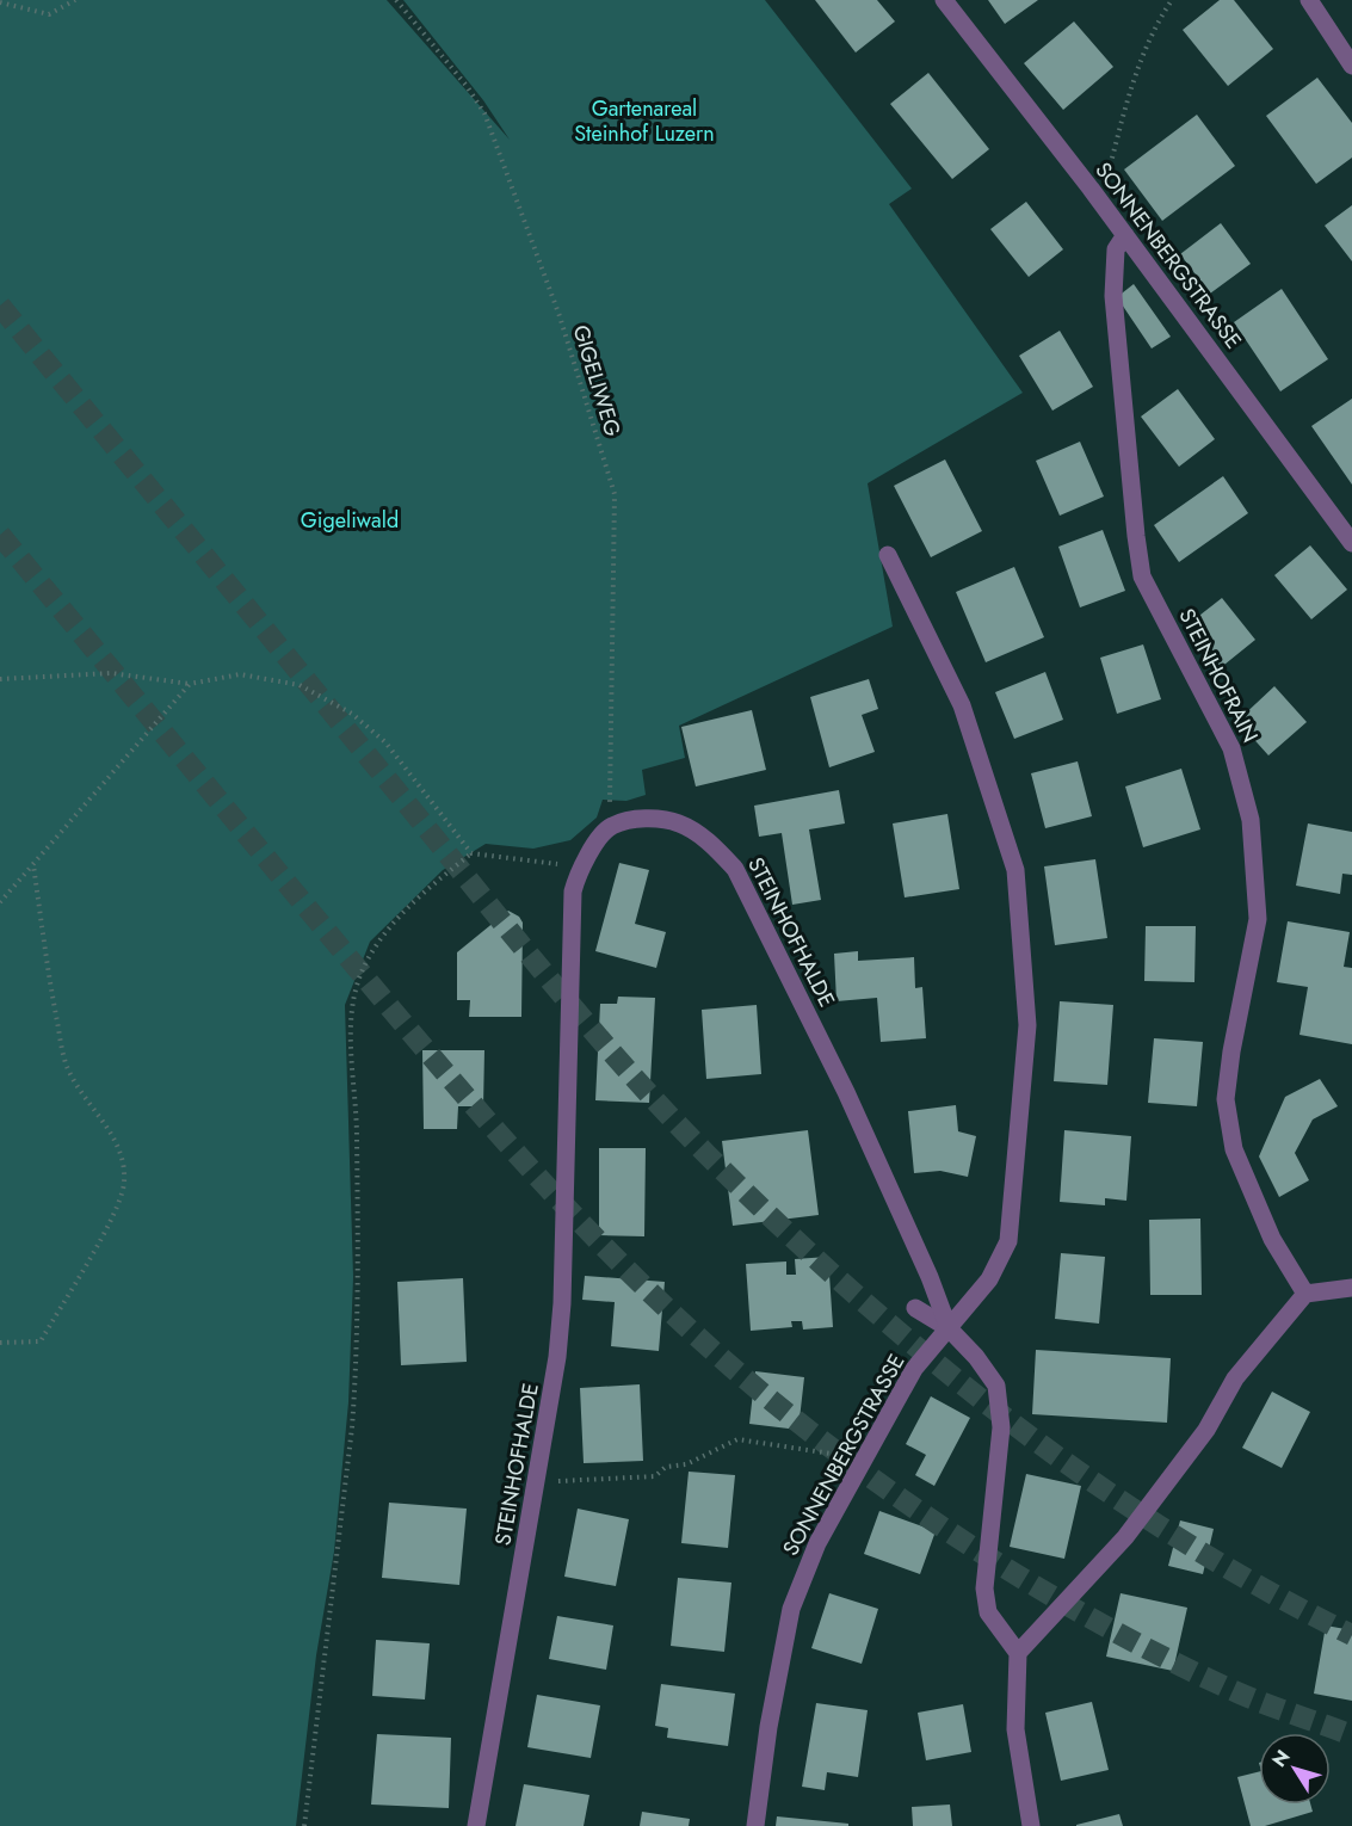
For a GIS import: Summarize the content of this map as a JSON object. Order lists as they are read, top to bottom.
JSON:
{
  "streets": {
    "street": ["SONNENBERGSTRASSE", "STEINHOFRAIN", "STEINHOFHALDE"],
    "path": ["GIGELIWEG"]
  },
  "crossings": [
    ["SONNENBERGSTRASSE", "STEINHOFRAIN"],
    ["SONNENBERGSTRASSE", "STEINHOFHALDE"]
  ],
  "parks": ["Gartenareal Steinhof Luzern", "Gigeliwald"],
  "north": "top left"
}
